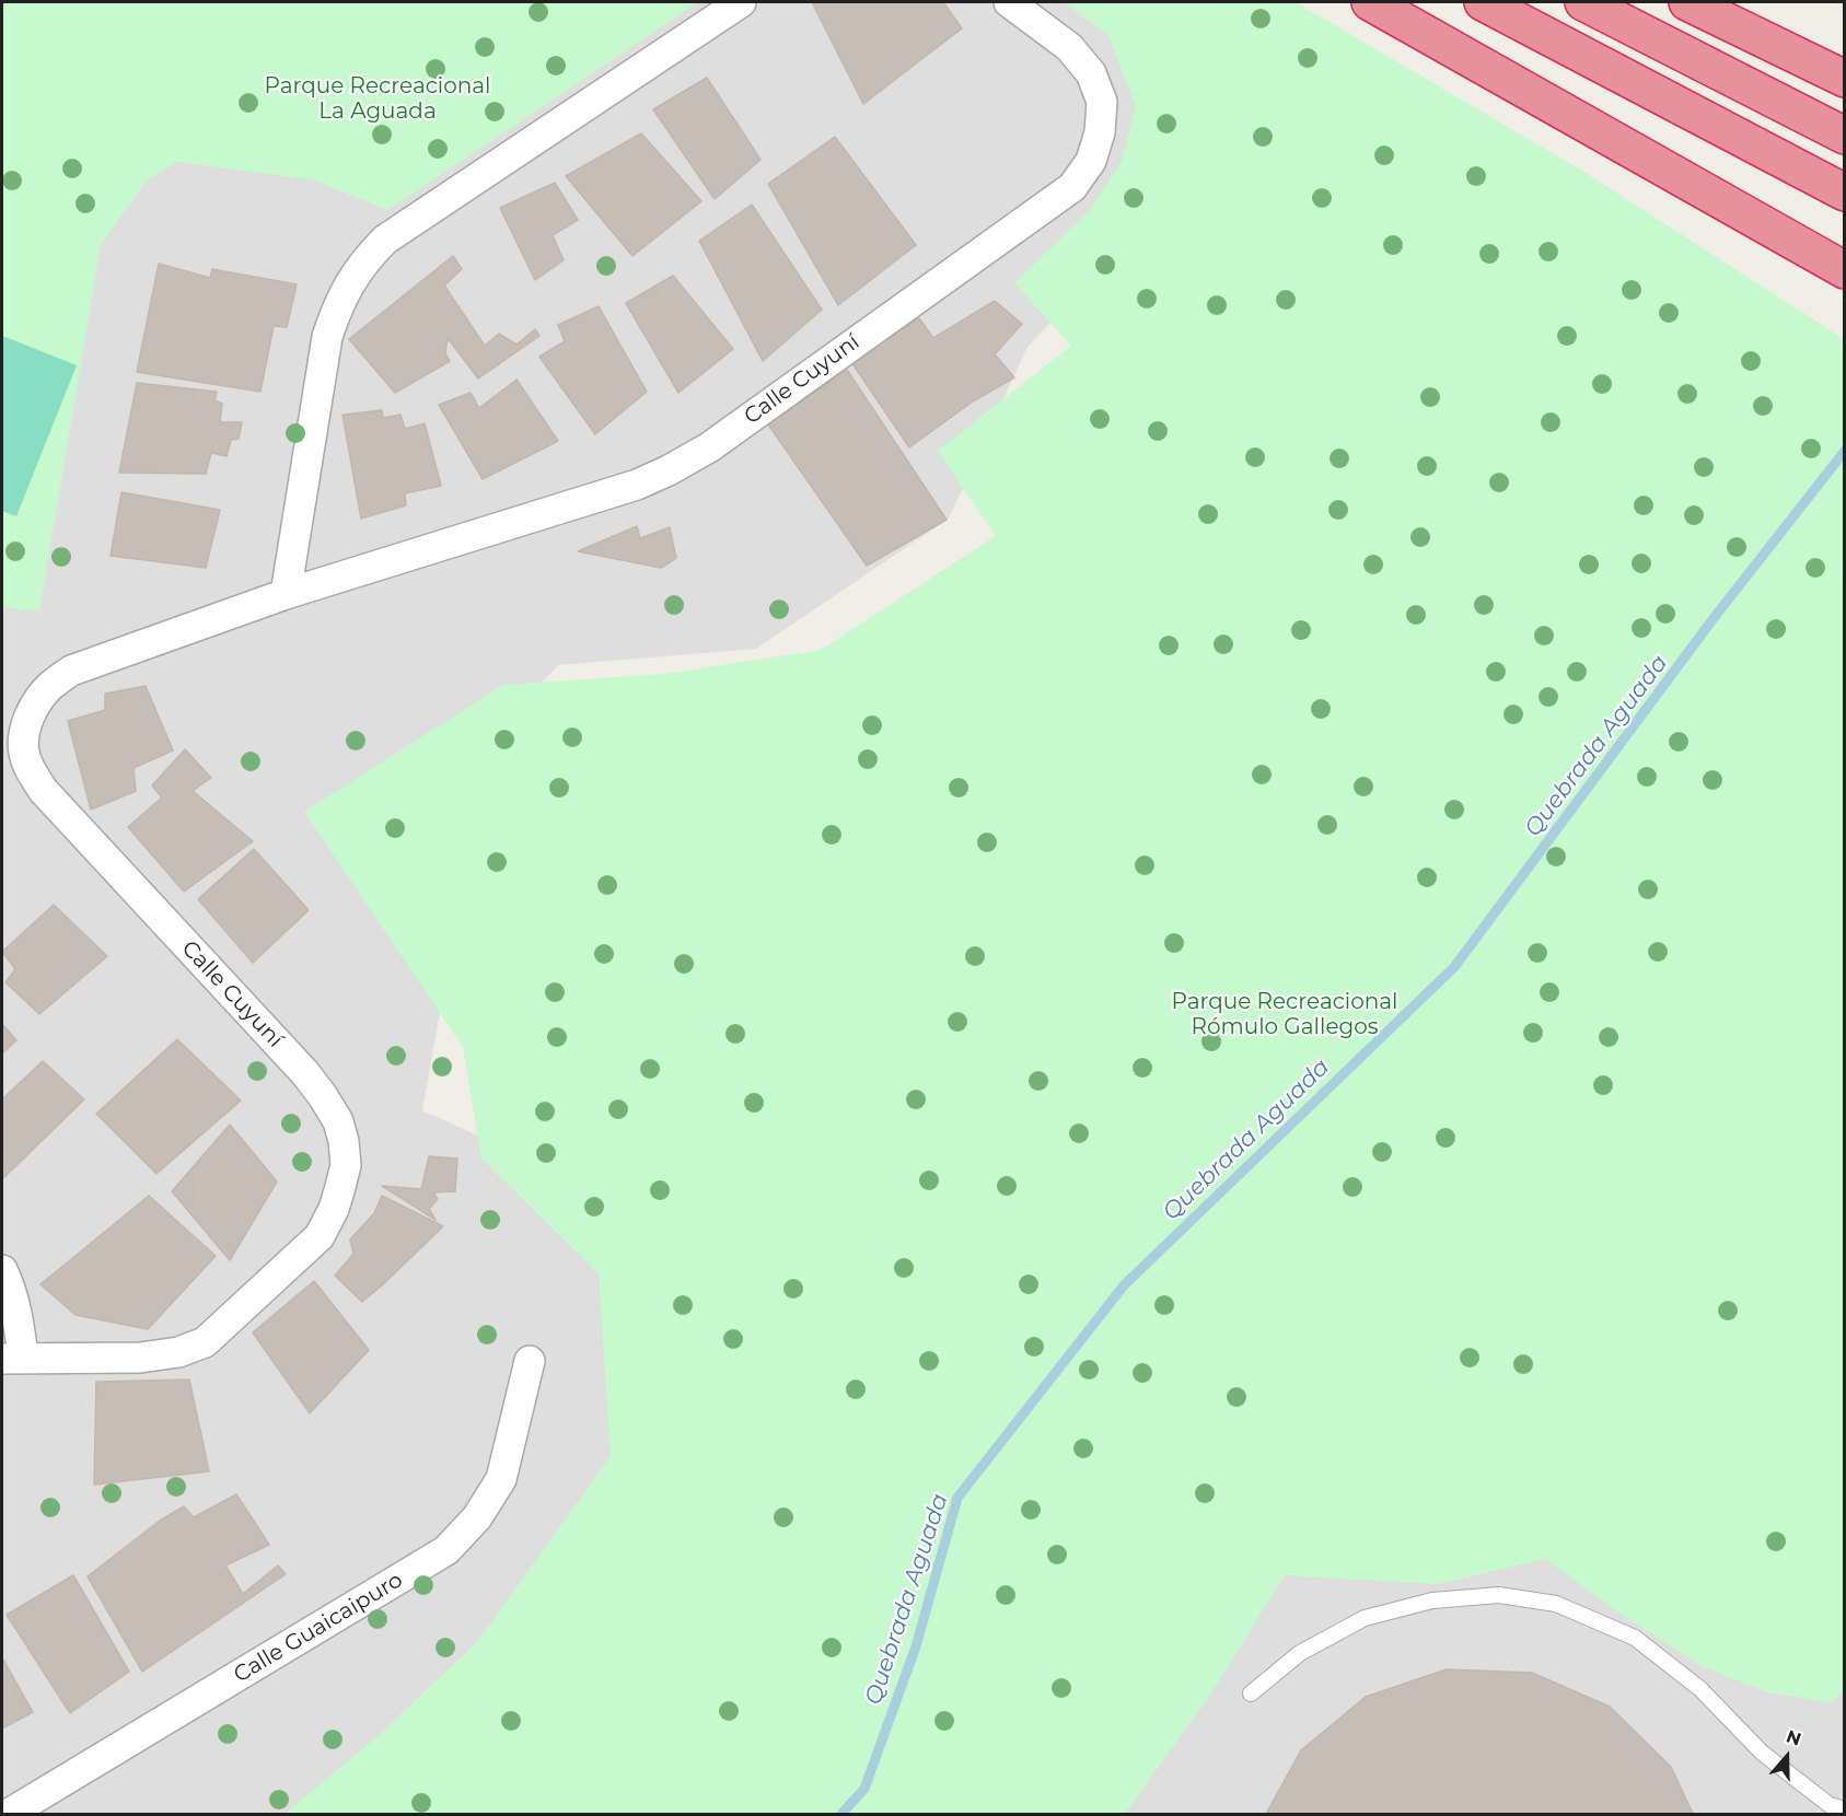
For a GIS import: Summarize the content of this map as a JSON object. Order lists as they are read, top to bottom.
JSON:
{
  "streets": {
    "street": ["Calle Cuyuní", "Calle Guaicaipuro"]
  },
  "water": ["Quebrada Aguada"],
  "parks": ["Parque Recreacional La Aguada", "Parque Recreacional Rómulo Gallegos"],
  "north": "top"
}
